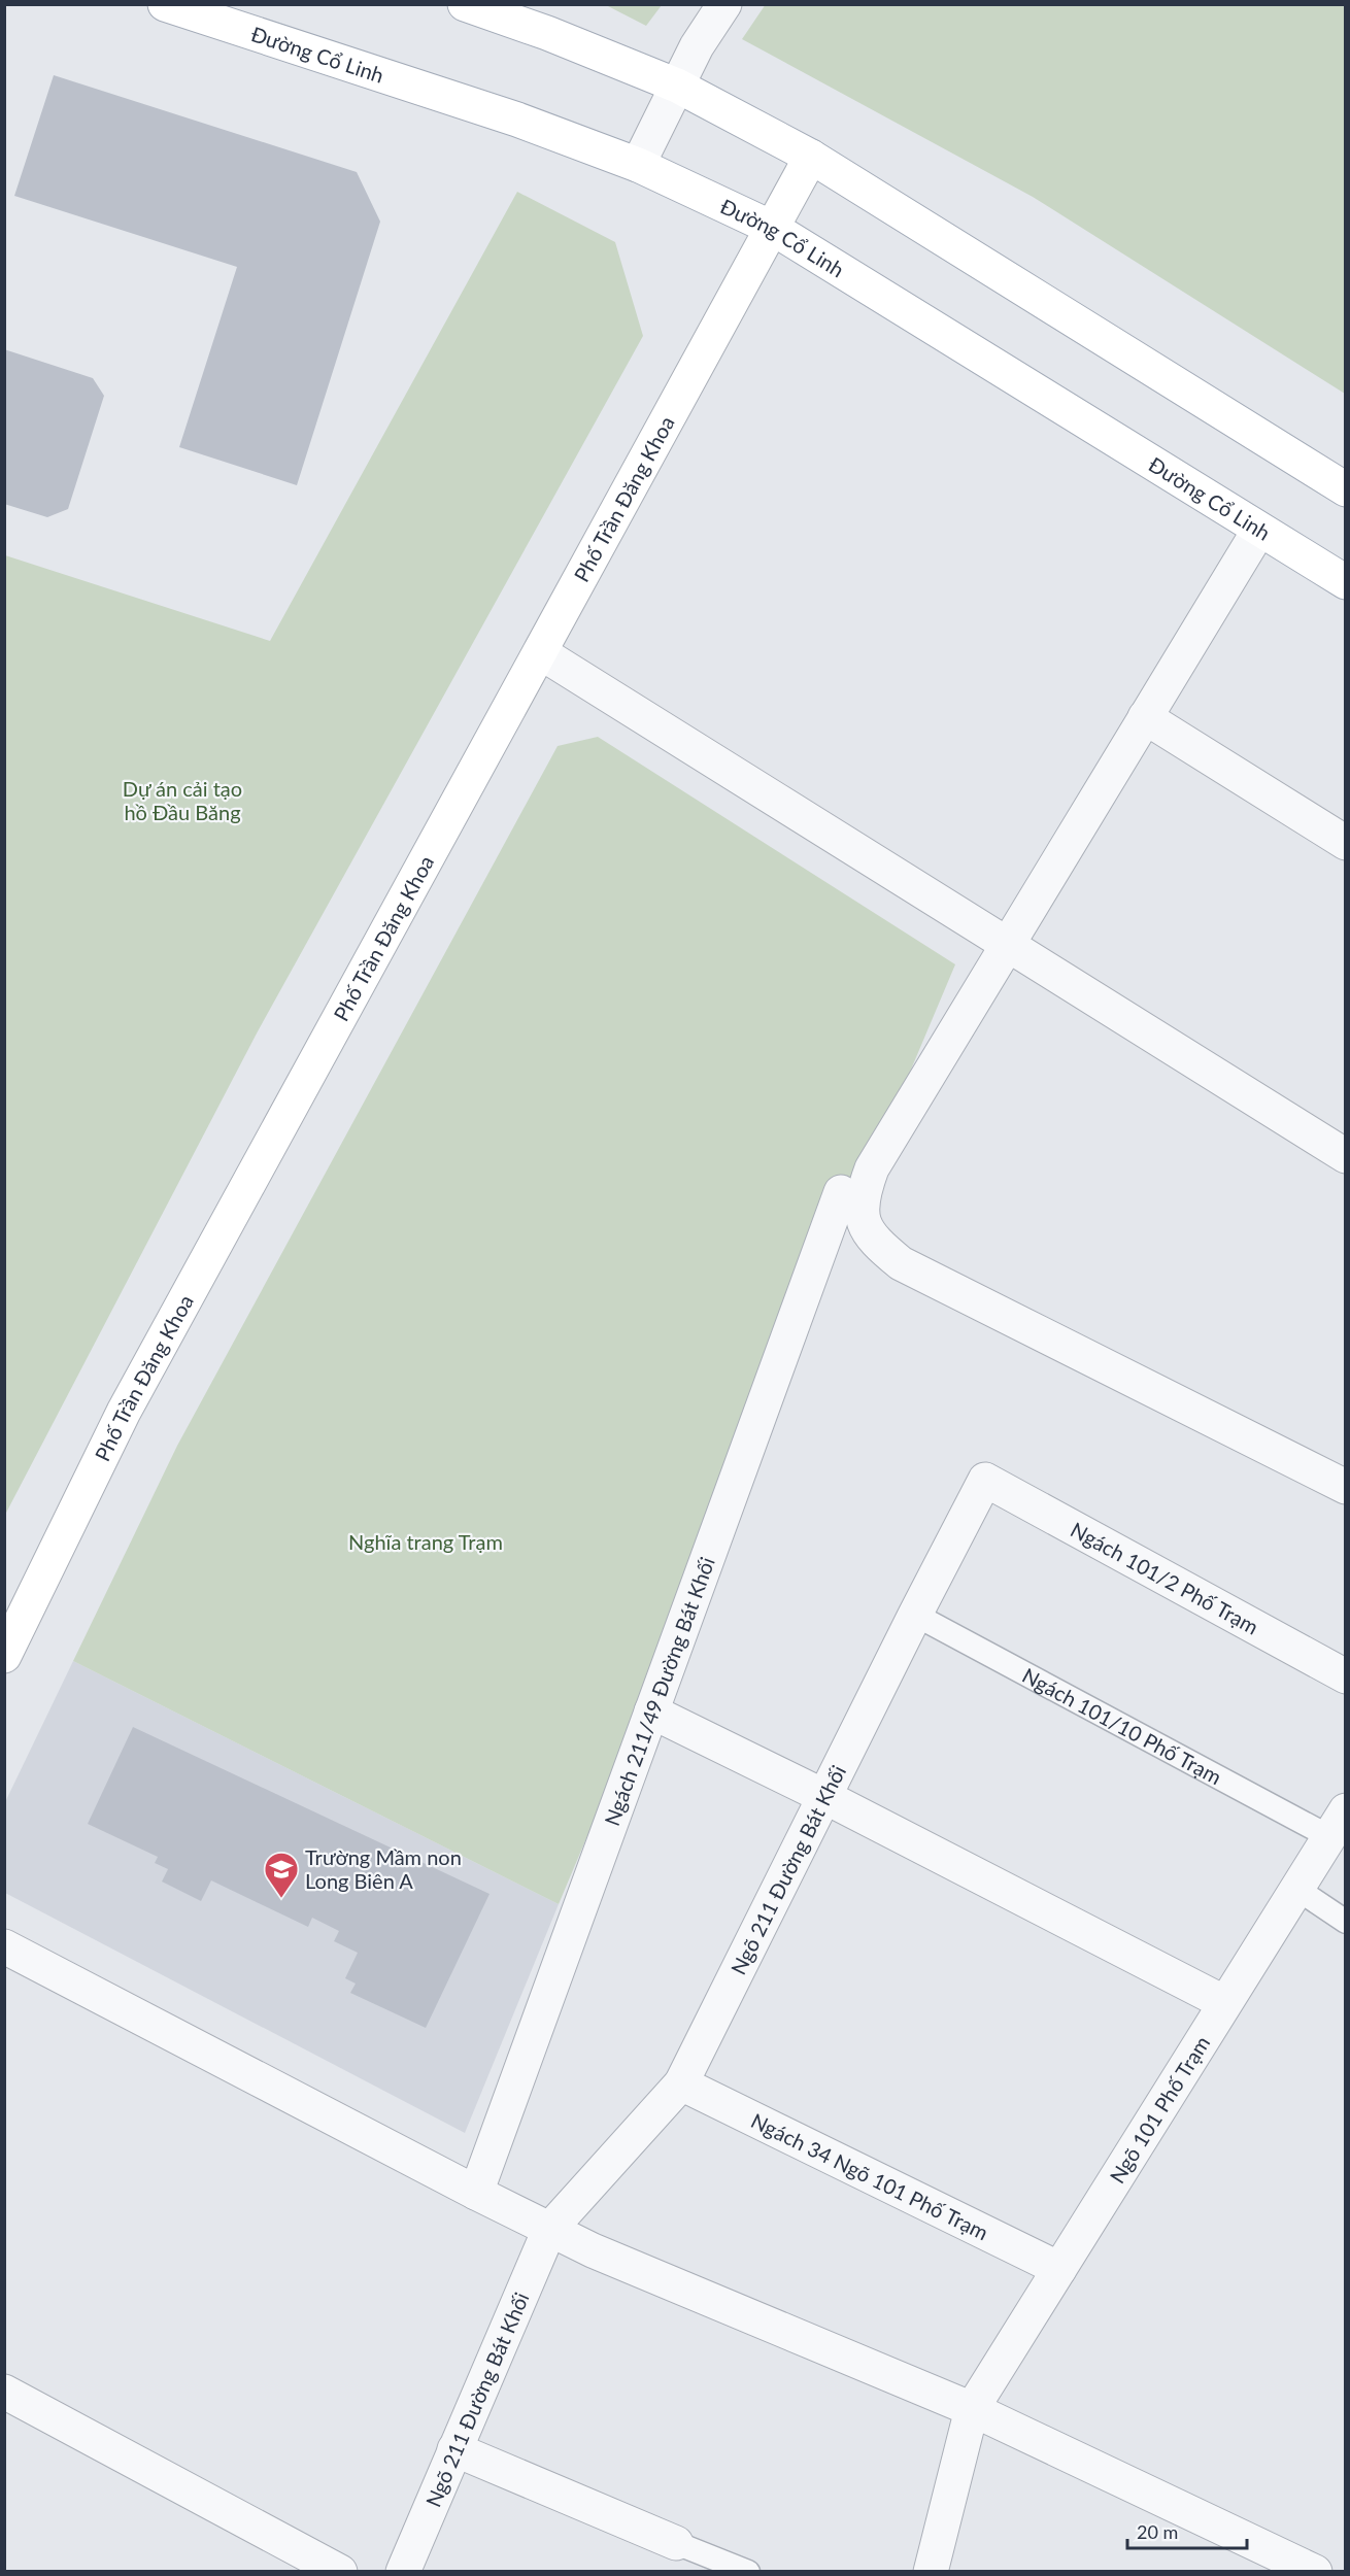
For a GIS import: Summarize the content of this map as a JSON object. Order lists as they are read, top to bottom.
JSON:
{
  "streets": {
    "main road": ["Đường Cổ Linh", "Phố Trần Đăng Khoa"],
    "street": [
      "Ngách 101/2 Phố Trạm",
      "Ngách 211/49 Đường Bát Khối",
      "Ngõ 211 Đường Bát Khối",
      "Ngõ 101 Phố Trạm",
      "Ngách 34 Ngõ 101 Phố Trạm"
    ],
    "lane": ["Ngách 101/10 Phố Trạm"]
  },
  "crossings": [
    ["Đường Cổ Linh", "Phố Trần Đăng Khoa"],
    ["Ngách 101/2 Phố Trạm", "Ngõ 211 Đường Bát Khối"],
    ["Ngách 101/10 Phố Trạm", "Ngõ 211 Đường Bát Khối"],
    ["Ngách 101/10 Phố Trạm", "Ngõ 101 Phố Trạm"],
    ["Ngõ 211 Đường Bát Khối", "Ngách 34 Ngõ 101 Phố Trạm"],
    ["Ngõ 101 Phố Trạm", "Ngách 34 Ngõ 101 Phố Trạm"]
  ],
  "parks": ["Dự án cải tạo hồ Đầu Băng", "Nghĩa trang Trạm"],
  "places": {
    "school or university": ["Trường Mầm non Long Biên A"]
  },
  "scale_bar": "20 m"
}
